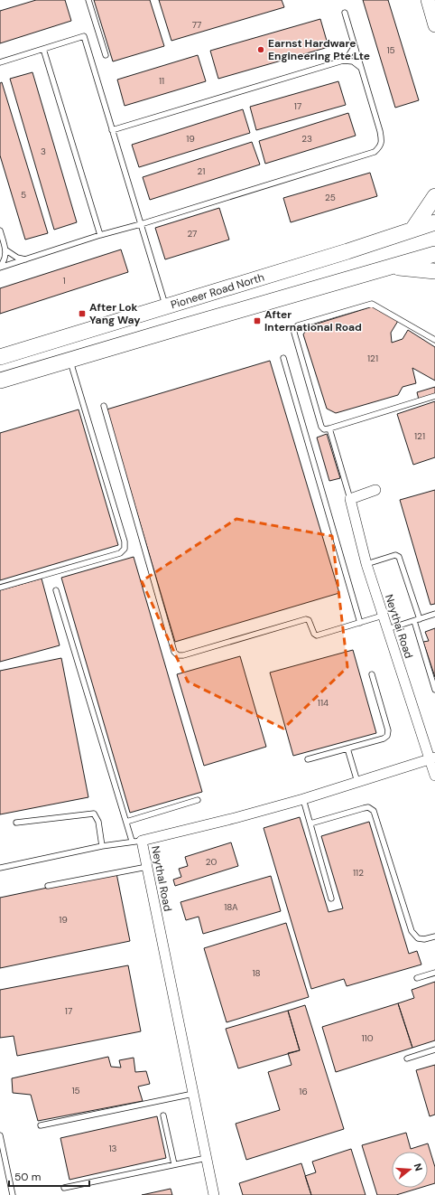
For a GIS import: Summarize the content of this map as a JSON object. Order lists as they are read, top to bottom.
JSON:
{
  "streets": {
    "main road": ["Pioneer Road North"],
    "street": ["Neythai Road", "Neythal Road"]
  },
  "crossings": [
    ["Neythai Road", "Neythal Road"]
  ],
  "places": {
    "other": ["Earnst Hardware Engineering Pte Lte"],
    "transit": ["After Lok Yang Way", "After International Road"]
  },
  "house_numbers": [
    "77",
    "15",
    "11",
    "17",
    "19",
    "23",
    "3",
    "21",
    "5",
    "25",
    "27",
    "1",
    "121",
    "121",
    "114",
    "20",
    "112",
    "18A",
    "19",
    "18",
    "17",
    "110",
    "15",
    "16",
    "13"
  ],
  "scale_bar": "50 m",
  "north": "right"
}
